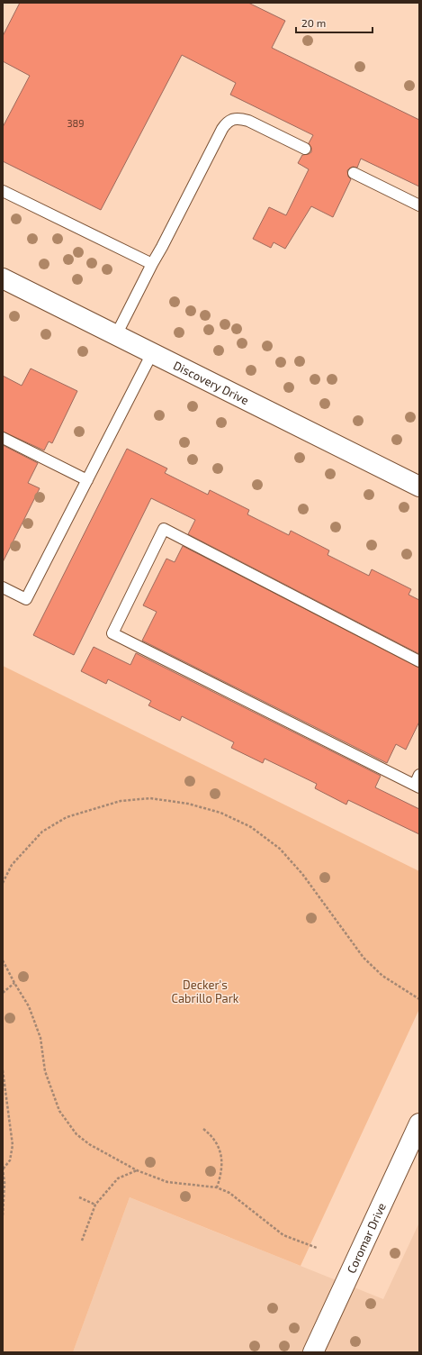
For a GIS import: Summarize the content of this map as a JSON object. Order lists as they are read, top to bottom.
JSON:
{
  "streets": {
    "street": ["Discovery Drive", "Coromar Drive"]
  },
  "parks": ["Decker's Cabrillo Park"],
  "house_numbers": ["389"],
  "scale_bar": "20 m"
}
